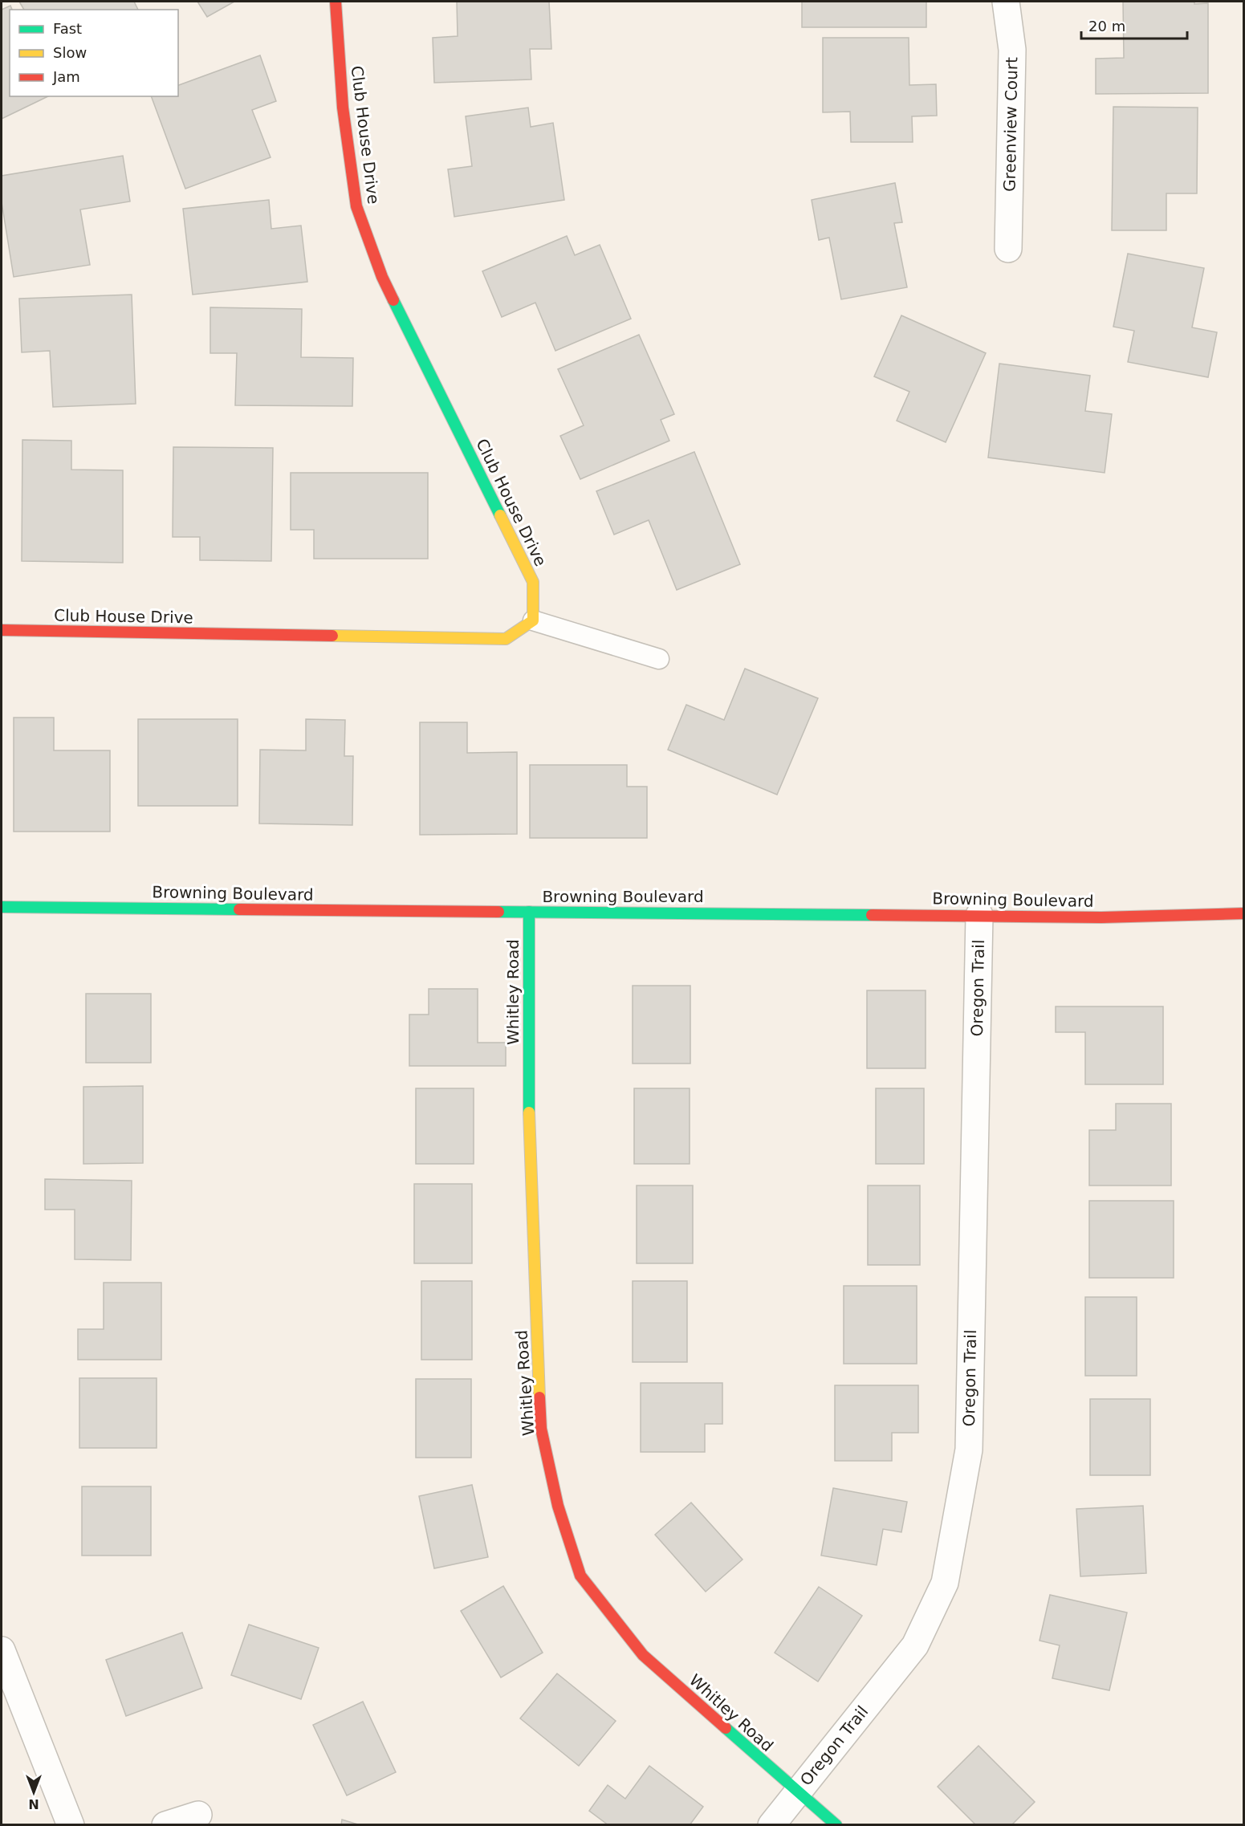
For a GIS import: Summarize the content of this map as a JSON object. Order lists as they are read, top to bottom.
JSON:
{
  "streets": {
    "street": [
      "Greenview Court",
      "Club House Drive",
      "Browning Boulevard",
      "Oregon Trail",
      "Whitley Road"
    ]
  },
  "crossings": [
    ["Browning Boulevard", "Oregon Trail"],
    ["Browning Boulevard", "Whitley Road"],
    ["Oregon Trail", "Whitley Road"]
  ],
  "legend": ["Fast", "Slow", "Jam"],
  "scale_bar": "20 m",
  "north": "bottom"
}
